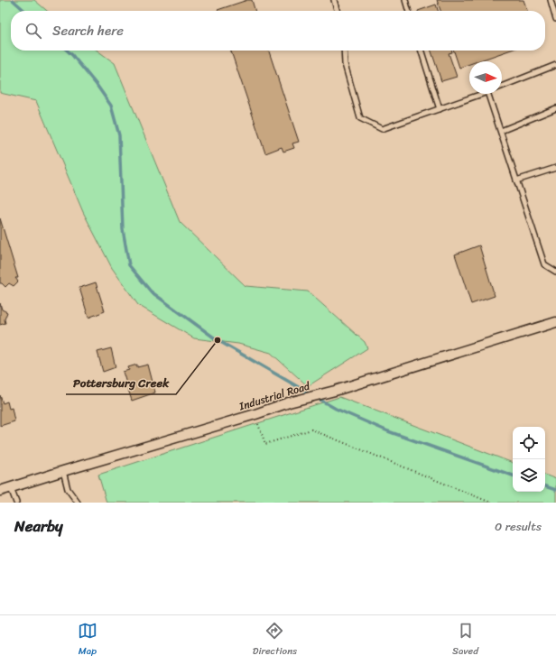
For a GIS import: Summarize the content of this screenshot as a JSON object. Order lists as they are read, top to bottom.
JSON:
{
  "streets": {
    "street": ["Industrial Road"]
  },
  "places": ["Pottersburg Creek"],
  "north": "right",
  "page": {
    "search": "Search here",
    "heading": ["Nearby", "0 results"],
    "nav": ["Map", "Directions", "Saved"]
  }
}
